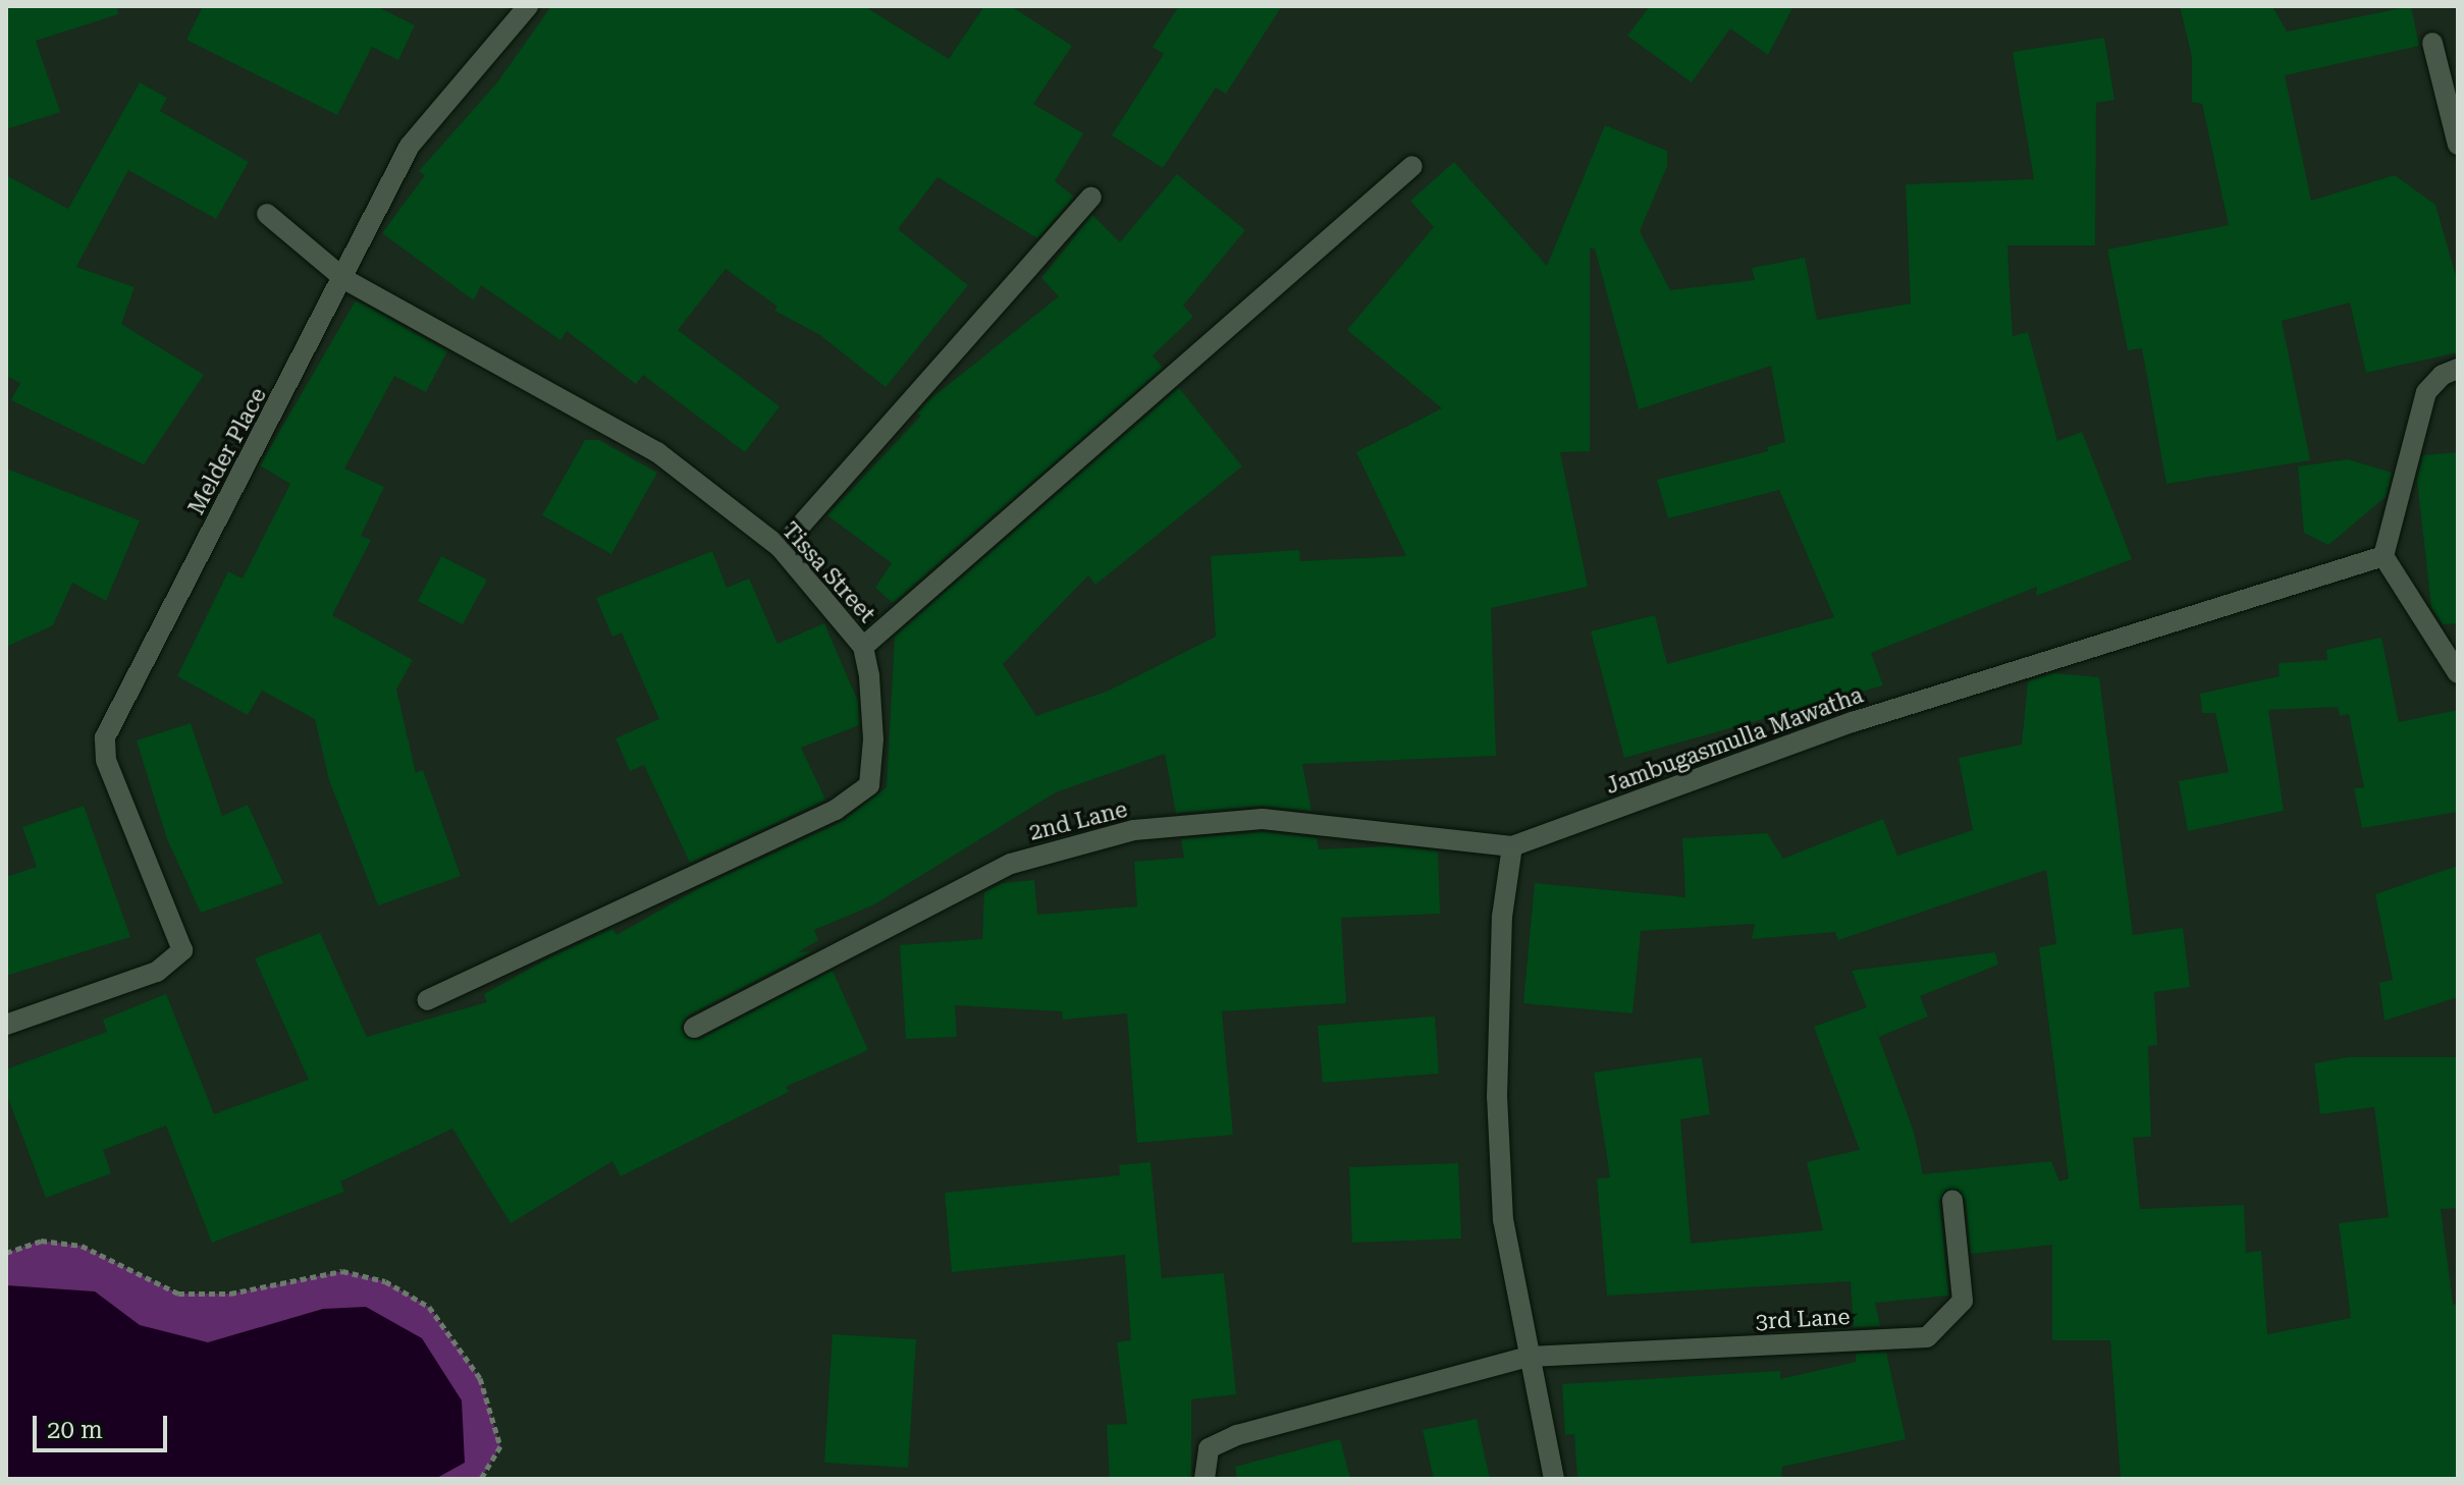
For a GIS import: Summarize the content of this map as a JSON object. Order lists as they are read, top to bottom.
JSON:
{
  "streets": {
    "street": [
      "Melder Place",
      "Tissa Street",
      "Jambugasmulla Mawatha",
      "2nd Lane",
      "3rd Lane"
    ]
  },
  "crossings": [
    ["Melder Place", "Tissa Street"],
    ["Jambugasmulla Mawatha", "2nd Lane"]
  ],
  "scale_bar": "20 m"
}
